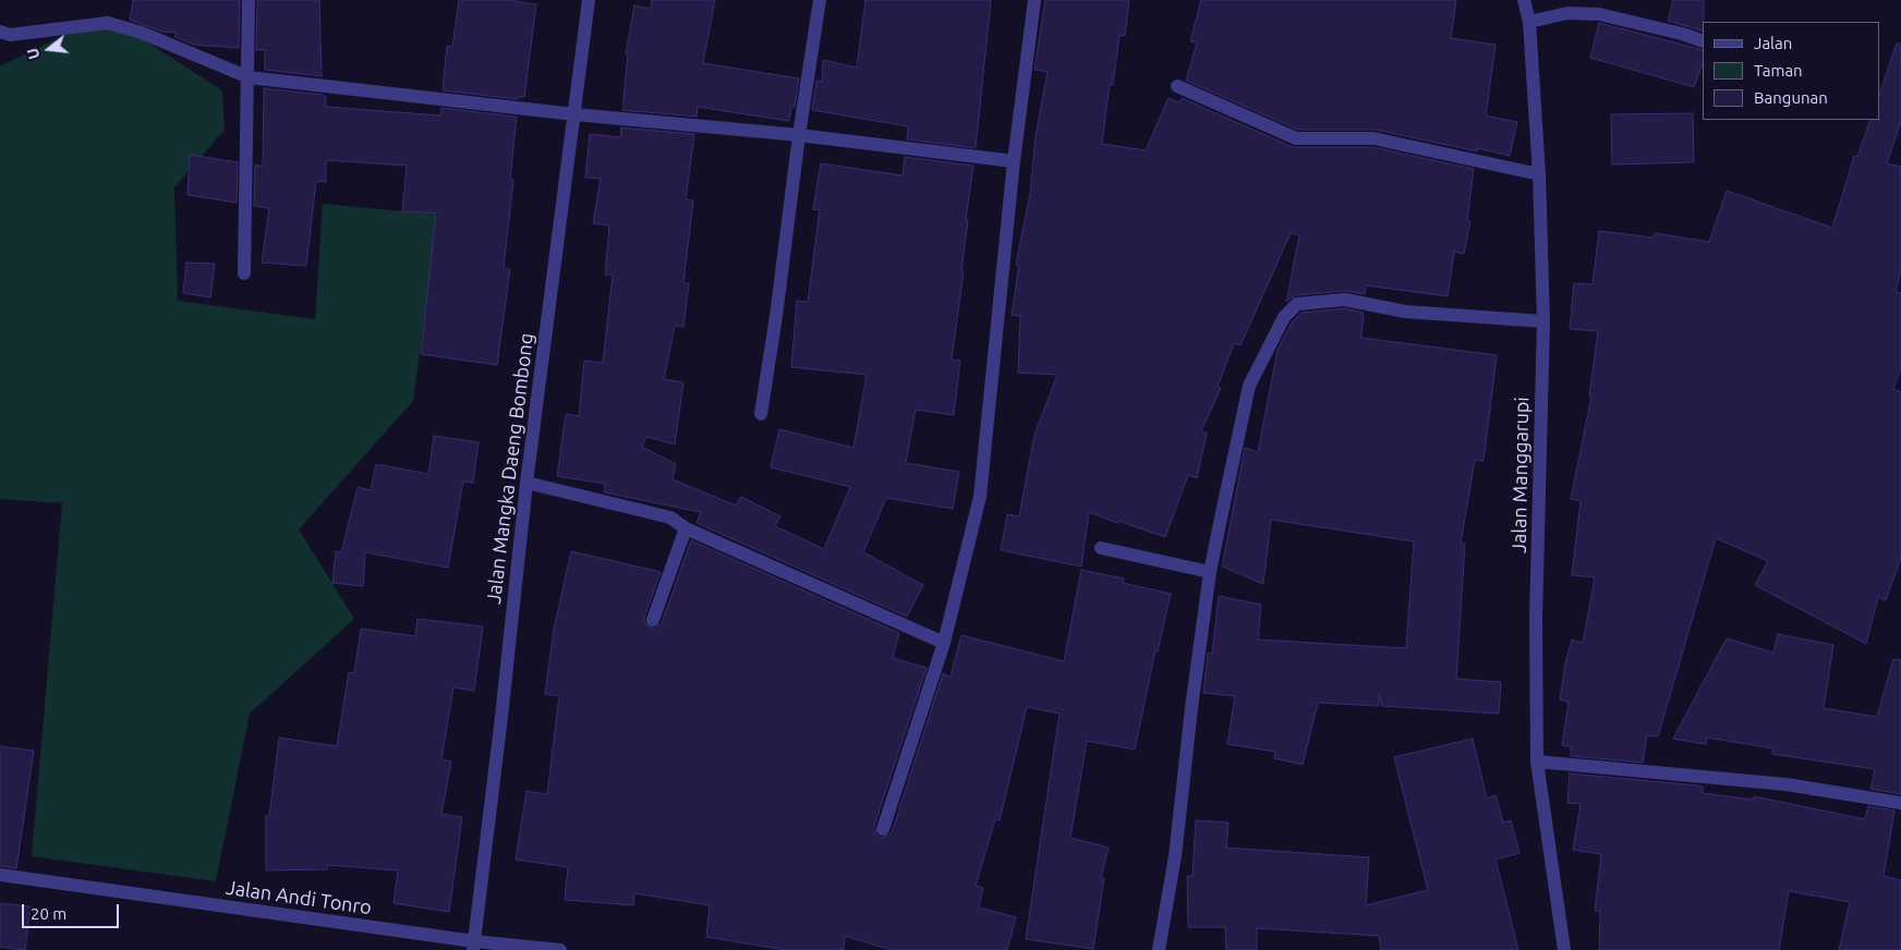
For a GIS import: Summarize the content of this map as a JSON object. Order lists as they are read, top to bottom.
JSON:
{
  "streets": {
    "street": ["Jalan Mangka Daeng Bombong", "Jalan Manggarupi", "Jalan Andi Tonro"]
  },
  "crossings": [
    ["Jalan Mangka Daeng Bombong", "Jalan Andi Tonro"]
  ],
  "legend": ["Jalan", "Taman", "Bangunan"],
  "scale_bar": "20 m",
  "north": "left"
}
